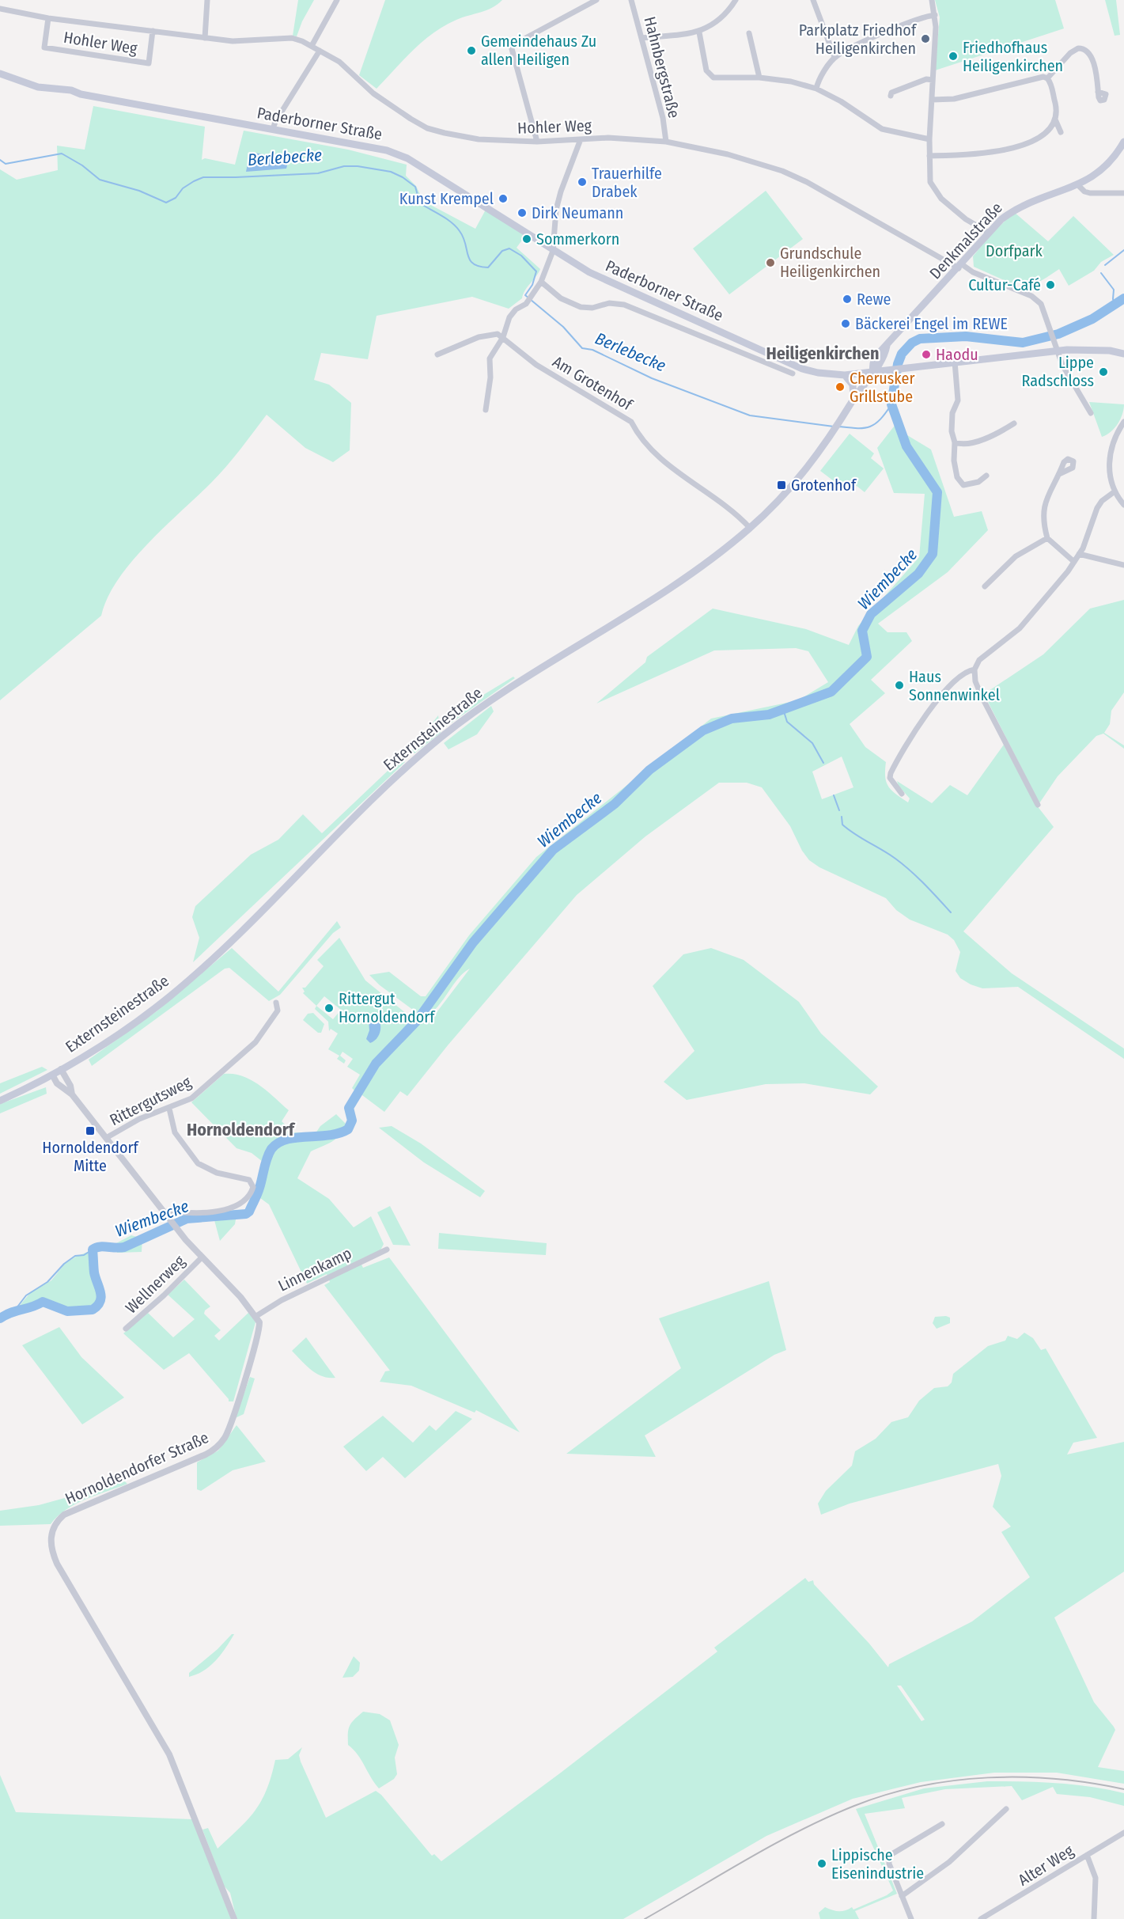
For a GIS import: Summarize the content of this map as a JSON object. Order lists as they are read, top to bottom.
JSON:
{
  "streets": {
    "main road": ["Paderborner Straße", "Denkmalstraße", "Externsteinestraße"],
    "street": [
      "Hohler Weg",
      "Hahnbergstraße",
      "Am Grotenhof",
      "Rittergutsweg",
      "Linnenkamp",
      "Wellnerweg",
      "Hornoldendorfer Straße",
      "Alter Weg"
    ]
  },
  "crossings": [
    ["Hohler Weg", "Hahnbergstraße"],
    ["Hohler Weg", "Paderborner Straße"],
    ["Hohler Weg", "Denkmalstraße"],
    ["Paderborner Straße", "Denkmalstraße"],
    ["Paderborner Straße", "Externsteinestraße"],
    ["Denkmalstraße", "Externsteinestraße"],
    ["Am Grotenhof", "Externsteinestraße"],
    ["Linnenkamp", "Hornoldendorfer Straße"]
  ],
  "districts": ["Heiligenkirchen", "Hornoldendorf"],
  "water": ["Berlebecke", "Wiembecke"],
  "parks": ["Dorfpark"],
  "places": {
    "other": [
      "Parkplatz Friedhof Heiligenkirchen",
      "Gemeindehaus Zu allen Heiligen",
      "Friedhofhaus Heiligenkirchen",
      "Trauerhilfe Drabek",
      "Kunst Krempel",
      "Dirk Neumann",
      "Sommerkorn",
      "Grundschule Heiligenkirchen",
      "Cultur-Café",
      "Rewe",
      "Bäckerei Engel im REWE",
      "Haodu",
      "Lippe Radschloss",
      "Cherusker Grillstube",
      "Haus Sonnenwinkel",
      "Rittergut Hornoldendorf",
      "Lippische Eisenindustrie"
    ],
    "transit": ["Grotenhof", "Hornoldendorf Mitte"]
  }
}
